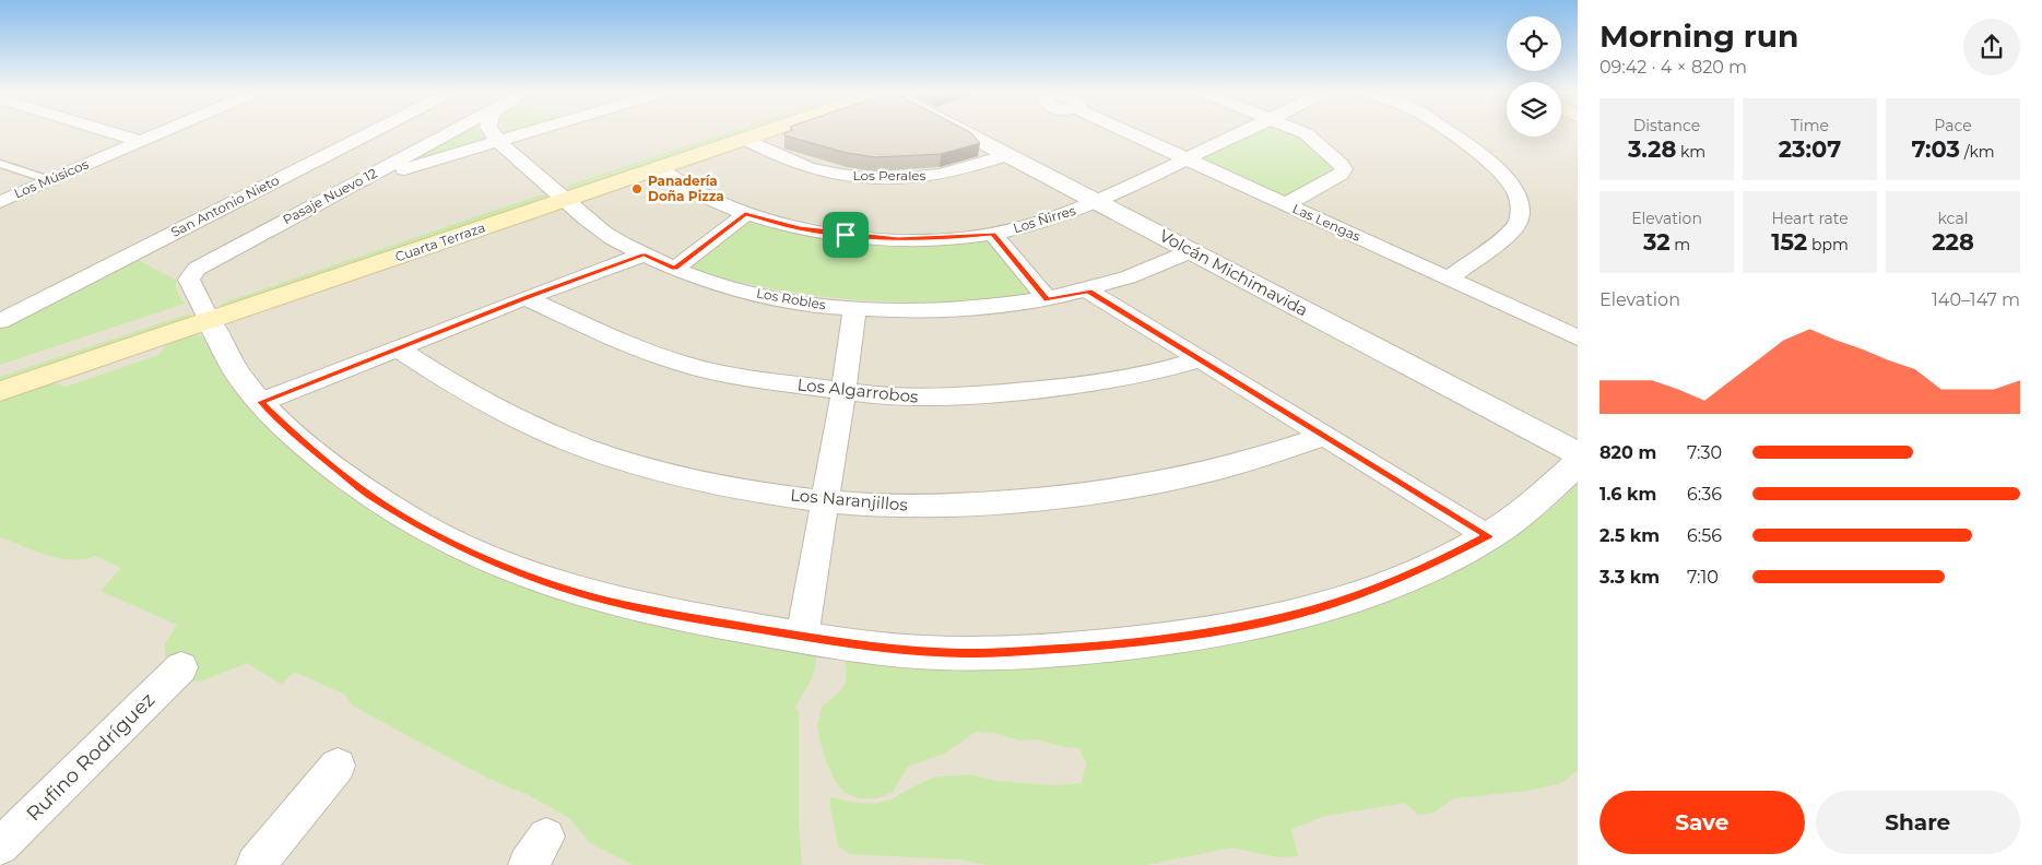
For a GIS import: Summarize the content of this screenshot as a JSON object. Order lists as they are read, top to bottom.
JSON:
{
  "streets": {
    "main road": ["Cuarta Terraza"],
    "street": [
      "Los Perales",
      "Los Músicos",
      "Pasaje Nuevo 12",
      "San Antonio Nieto",
      "Los Ñirres",
      "Las Lengas",
      "Volcán Michimavida",
      "Los Robles",
      "Los Algarrobos",
      "Los Naranjillos",
      "Rufino Rodríguez"
    ]
  },
  "crossings": [
    ["Los Perales", "Cuarta Terraza"],
    ["Los Perales", "Volcán Michimavida"],
    ["Pasaje Nuevo 12", "Cuarta Terraza"],
    ["Los Ñirres", "Las Lengas"],
    ["Los Ñirres", "Cuarta Terraza"],
    ["Los Ñirres", "Volcán Michimavida"],
    ["Cuarta Terraza", "Los Robles"],
    ["Volcán Michimavida", "Los Robles"]
  ],
  "places": ["Panadería Doña Pizza"],
  "page": {
    "heading": ["Morning run", "09:42 · 4 × 820 m"],
    "stats": [
      ["Distance", "3.28 km"],
      ["Time", "23:07"],
      ["Pace", "7:03 /km"],
      ["Elevation", "32 m"],
      ["Heart rate", "152 bpm"],
      ["kcal", "228"]
    ],
    "chart": ["Elevation", "140–147 m"],
    "list": [
      {
        "name": "820 m",
        "note": "7:30"
      },
      {
        "name": "1.6 km",
        "note": "6:36"
      },
      {
        "name": "2.5 km",
        "note": "6:56"
      },
      {
        "name": "3.3 km",
        "note": "7:10"
      }
    ],
    "buttons": ["Save", "Share"]
  }
}
